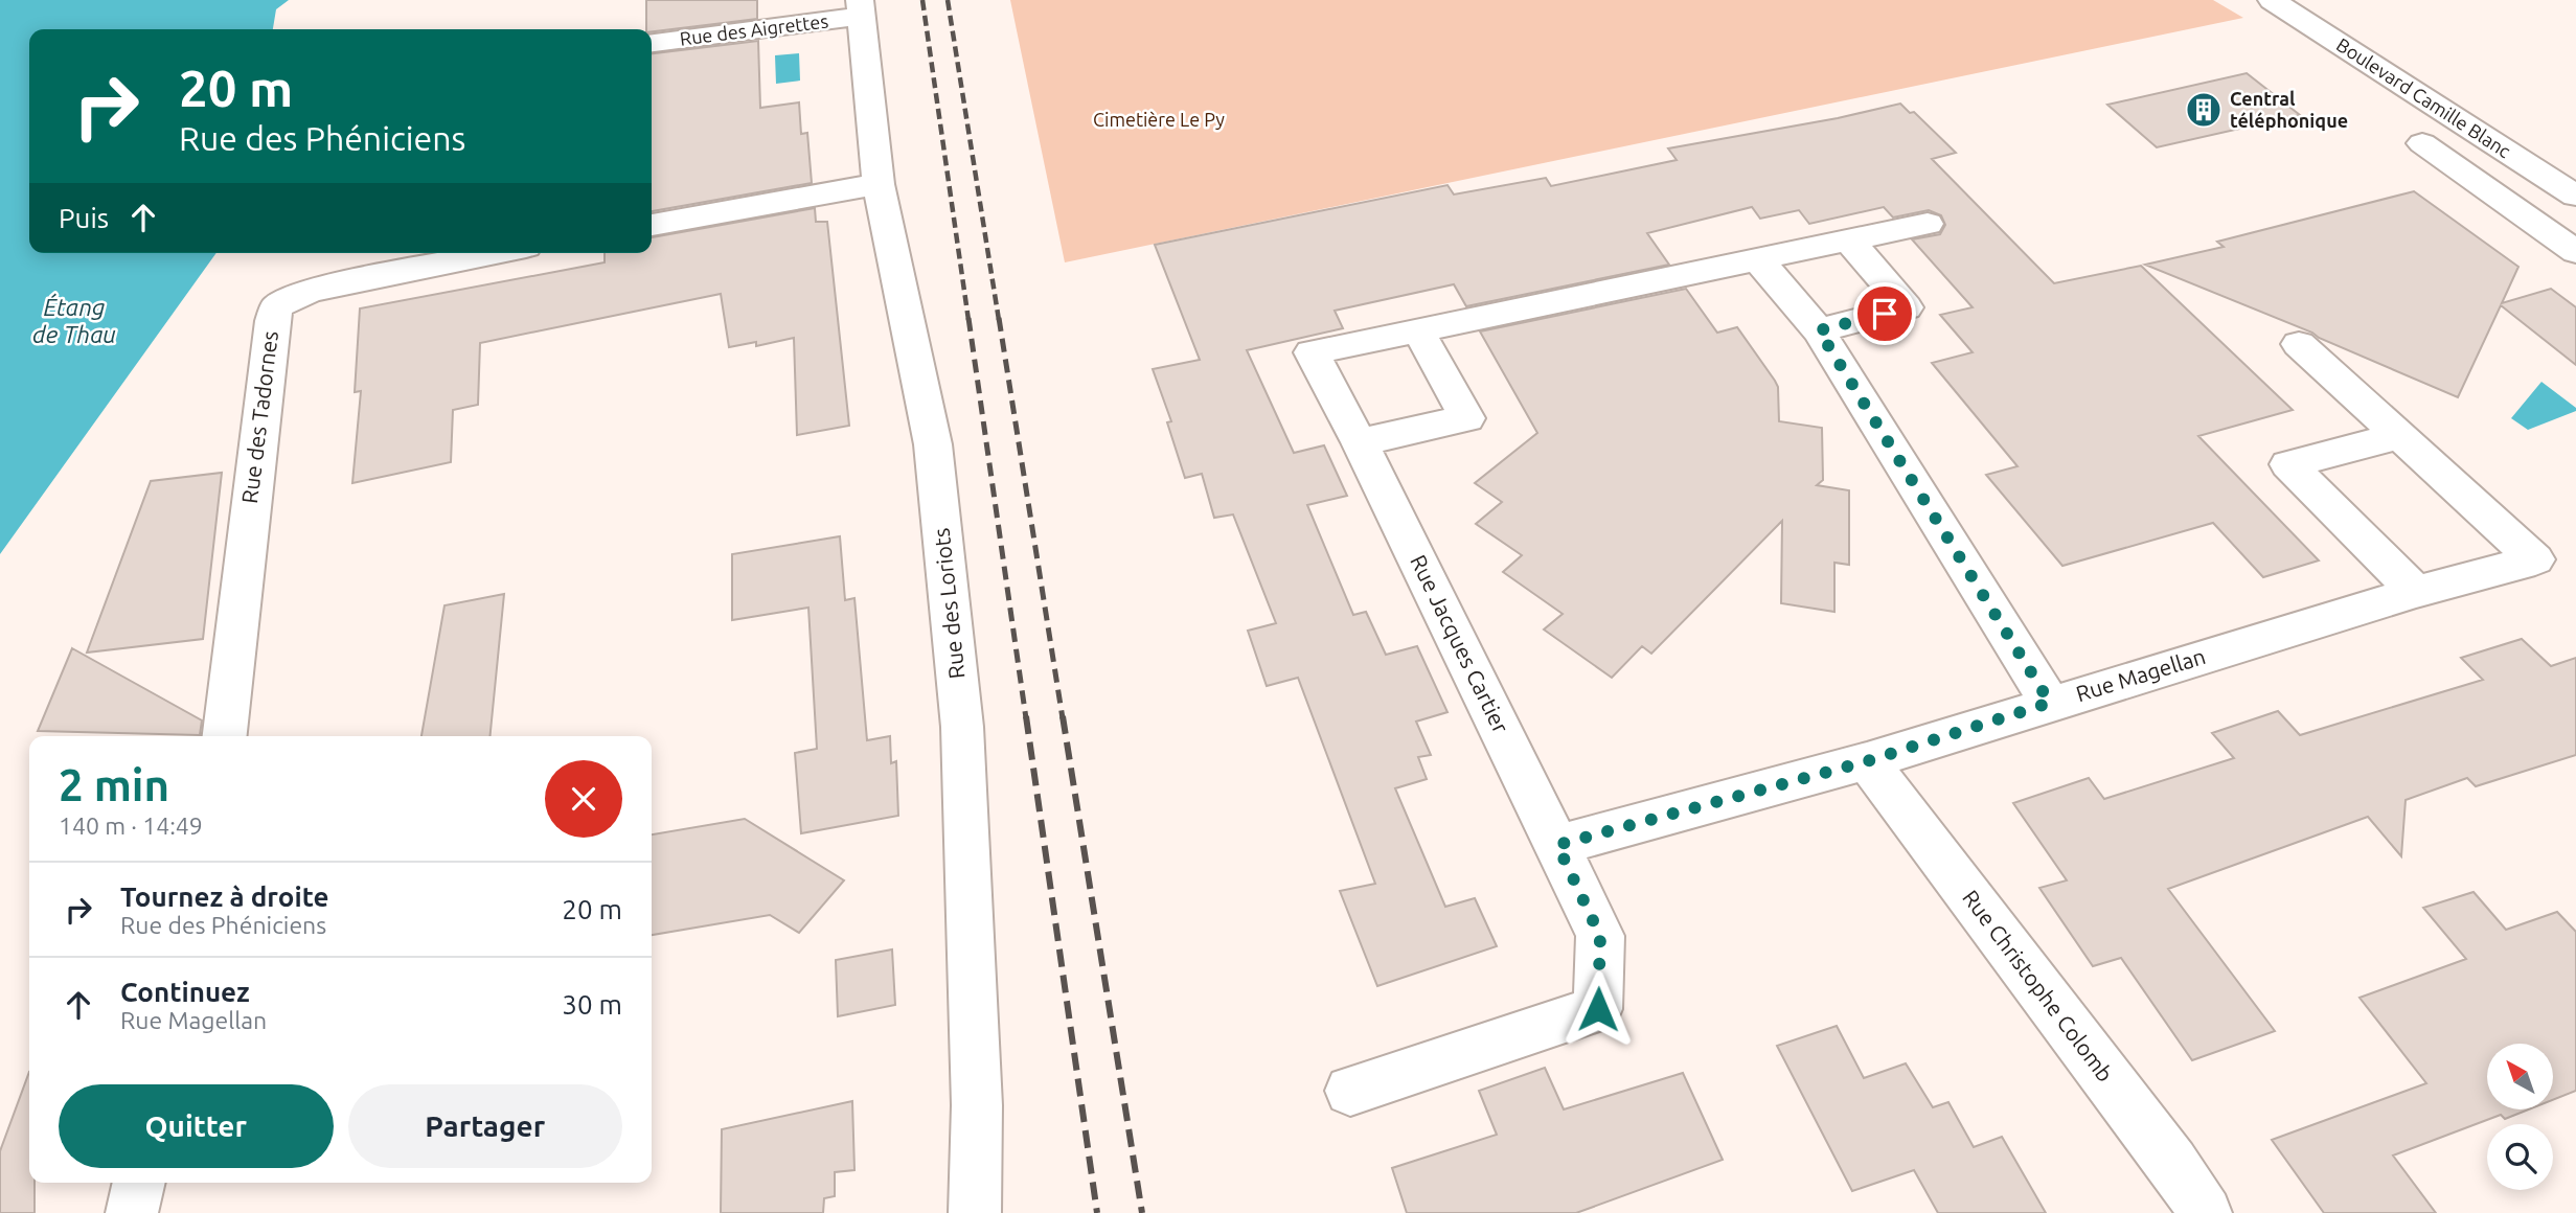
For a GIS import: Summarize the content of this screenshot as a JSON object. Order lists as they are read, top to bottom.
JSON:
{
  "streets": {
    "street": [
      "Rue des Aigrettes",
      "Boulevard Camille Blanc",
      "Rue des Tadornes",
      "Rue des Loriots",
      "Rue Jacques Cartier",
      "Rue Magellan",
      "Rue Christophe Colomb"
    ]
  },
  "crossings": [
    ["Rue des Aigrettes", "Rue des Loriots"],
    ["Rue Jacques Cartier", "Rue Magellan"],
    ["Rue Magellan", "Rue Christophe Colomb"]
  ],
  "water": ["Étang de Thau"],
  "parks": ["Cimetière Le Py"],
  "places": {
    "building": ["Central téléphonique"]
  },
  "north": "top left",
  "page": {
    "turn": ["20 m", "Rue des Phéniciens"],
    "then": "Puis",
    "heading": ["2 min", "140 m · 14:49"],
    "list": [
      {
        "name": "Tournez à droite",
        "note": "Rue des Phéniciens",
        "value": "20 m"
      },
      {
        "name": "Continuez",
        "note": "Rue Magellan",
        "value": "30 m"
      }
    ],
    "buttons": ["Quitter", "Partager"]
  }
}
